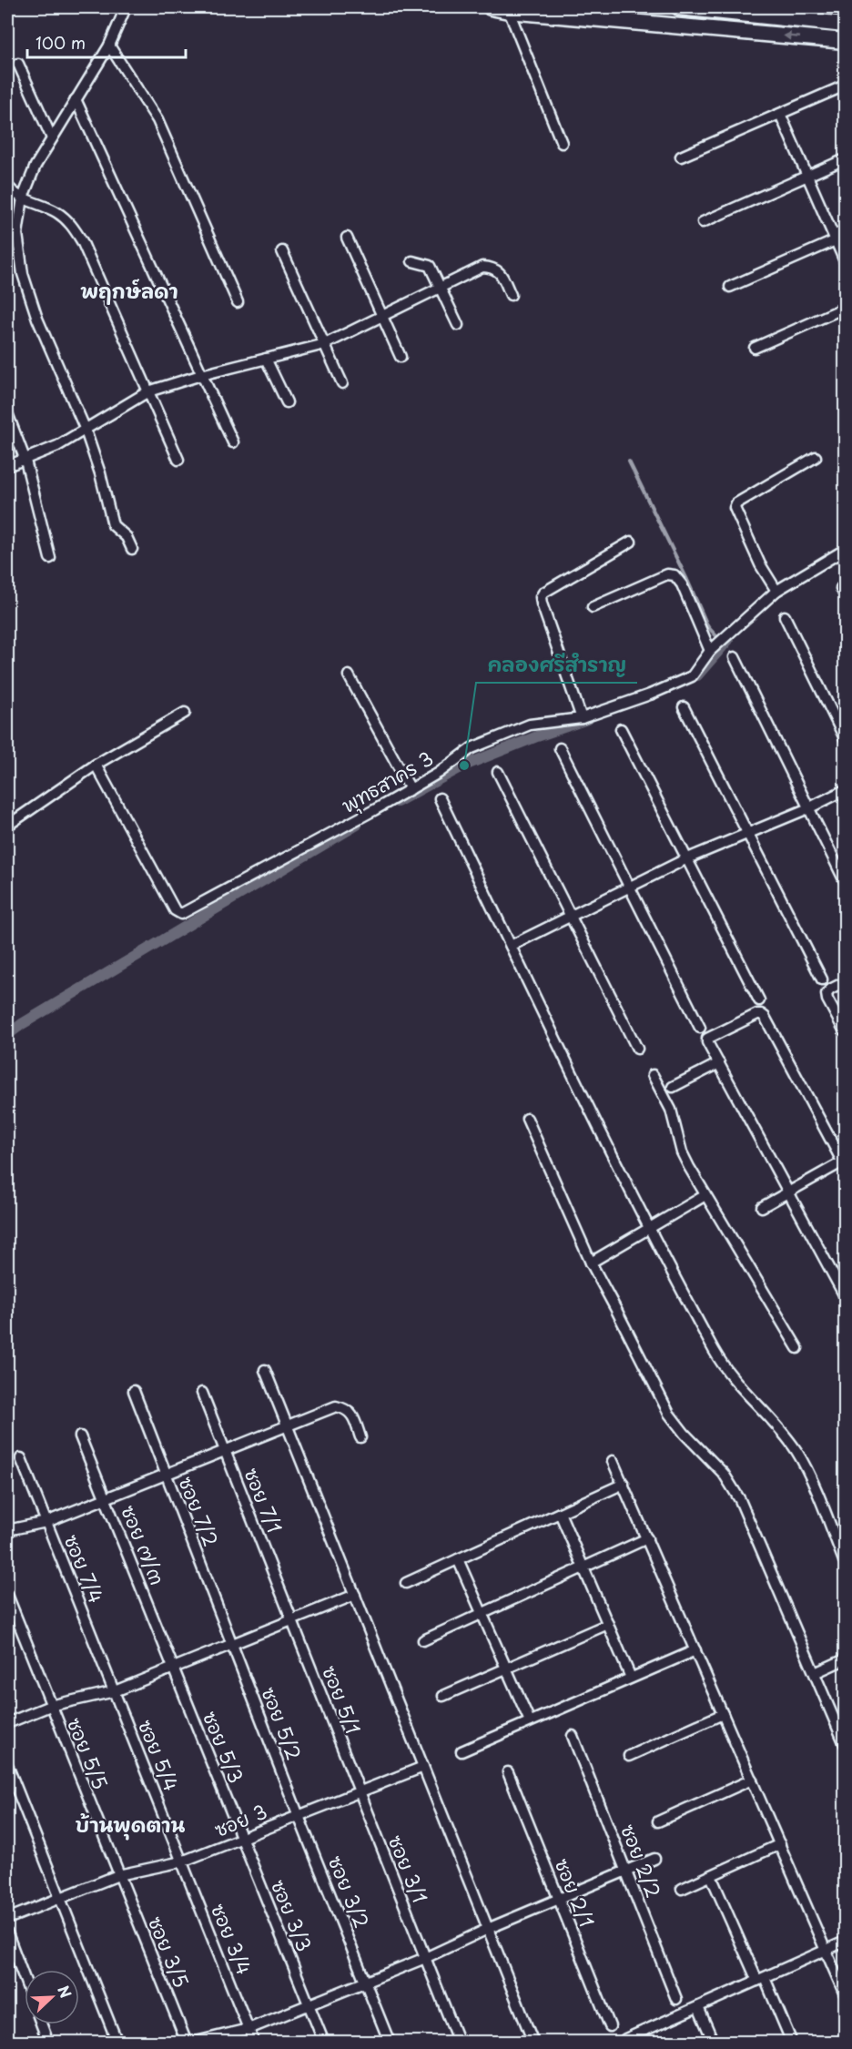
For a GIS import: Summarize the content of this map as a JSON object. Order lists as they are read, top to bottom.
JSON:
{
  "streets": {
    "street": [
      "พุทธสาคร 3",
      "ซอย 7/1",
      "ซอย 7/2",
      "ซอย ๗/๓",
      "ซอย 7/4",
      "ซอย 5/1",
      "ซอย 5/2",
      "ซอย 5/3",
      "ซอย 5/5",
      "ซอย 5/4",
      "ซอย 3",
      "ซอย 2/2",
      "ซอย 3/1",
      "ซอย 3/2",
      "ซอย 2/1",
      "ซอย 3/3",
      "ซอย 3/4",
      "ซอย 3/5"
    ]
  },
  "crossings": [
    ["ซอย 7/1", "ซอย 5/1"],
    ["ซอย 7/2", "ซอย 5/2"],
    ["ซอย ๗/๓", "ซอย 5/3"],
    ["ซอย 7/4", "ซอย 5/4"],
    ["ซอย 5/1", "ซอย 3"],
    ["ซอย 5/1", "ซอย 3/1"],
    ["ซอย 5/2", "ซอย 3"],
    ["ซอย 5/2", "ซอย 3/2"],
    ["ซอย 5/3", "ซอย 3"],
    ["ซอย 5/3", "ซอย 3/3"],
    ["ซอย 5/5", "ซอย 3"],
    ["ซอย 5/5", "ซอย 3/5"],
    ["ซอย 5/4", "ซอย 3"],
    ["ซอย 5/4", "ซอย 3/4"],
    ["ซอย 3", "ซอย 3/1"],
    ["ซอย 3", "ซอย 3/2"],
    ["ซอย 3", "ซอย 3/3"],
    ["ซอย 3", "ซอย 3/4"],
    ["ซอย 3", "ซอย 3/5"]
  ],
  "districts": ["พฤกษ์ลดา", "บ้านพุดตาน"],
  "places": ["คลองศรีสำราญ"],
  "scale_bar": "100 m",
  "north": "top right"
}
